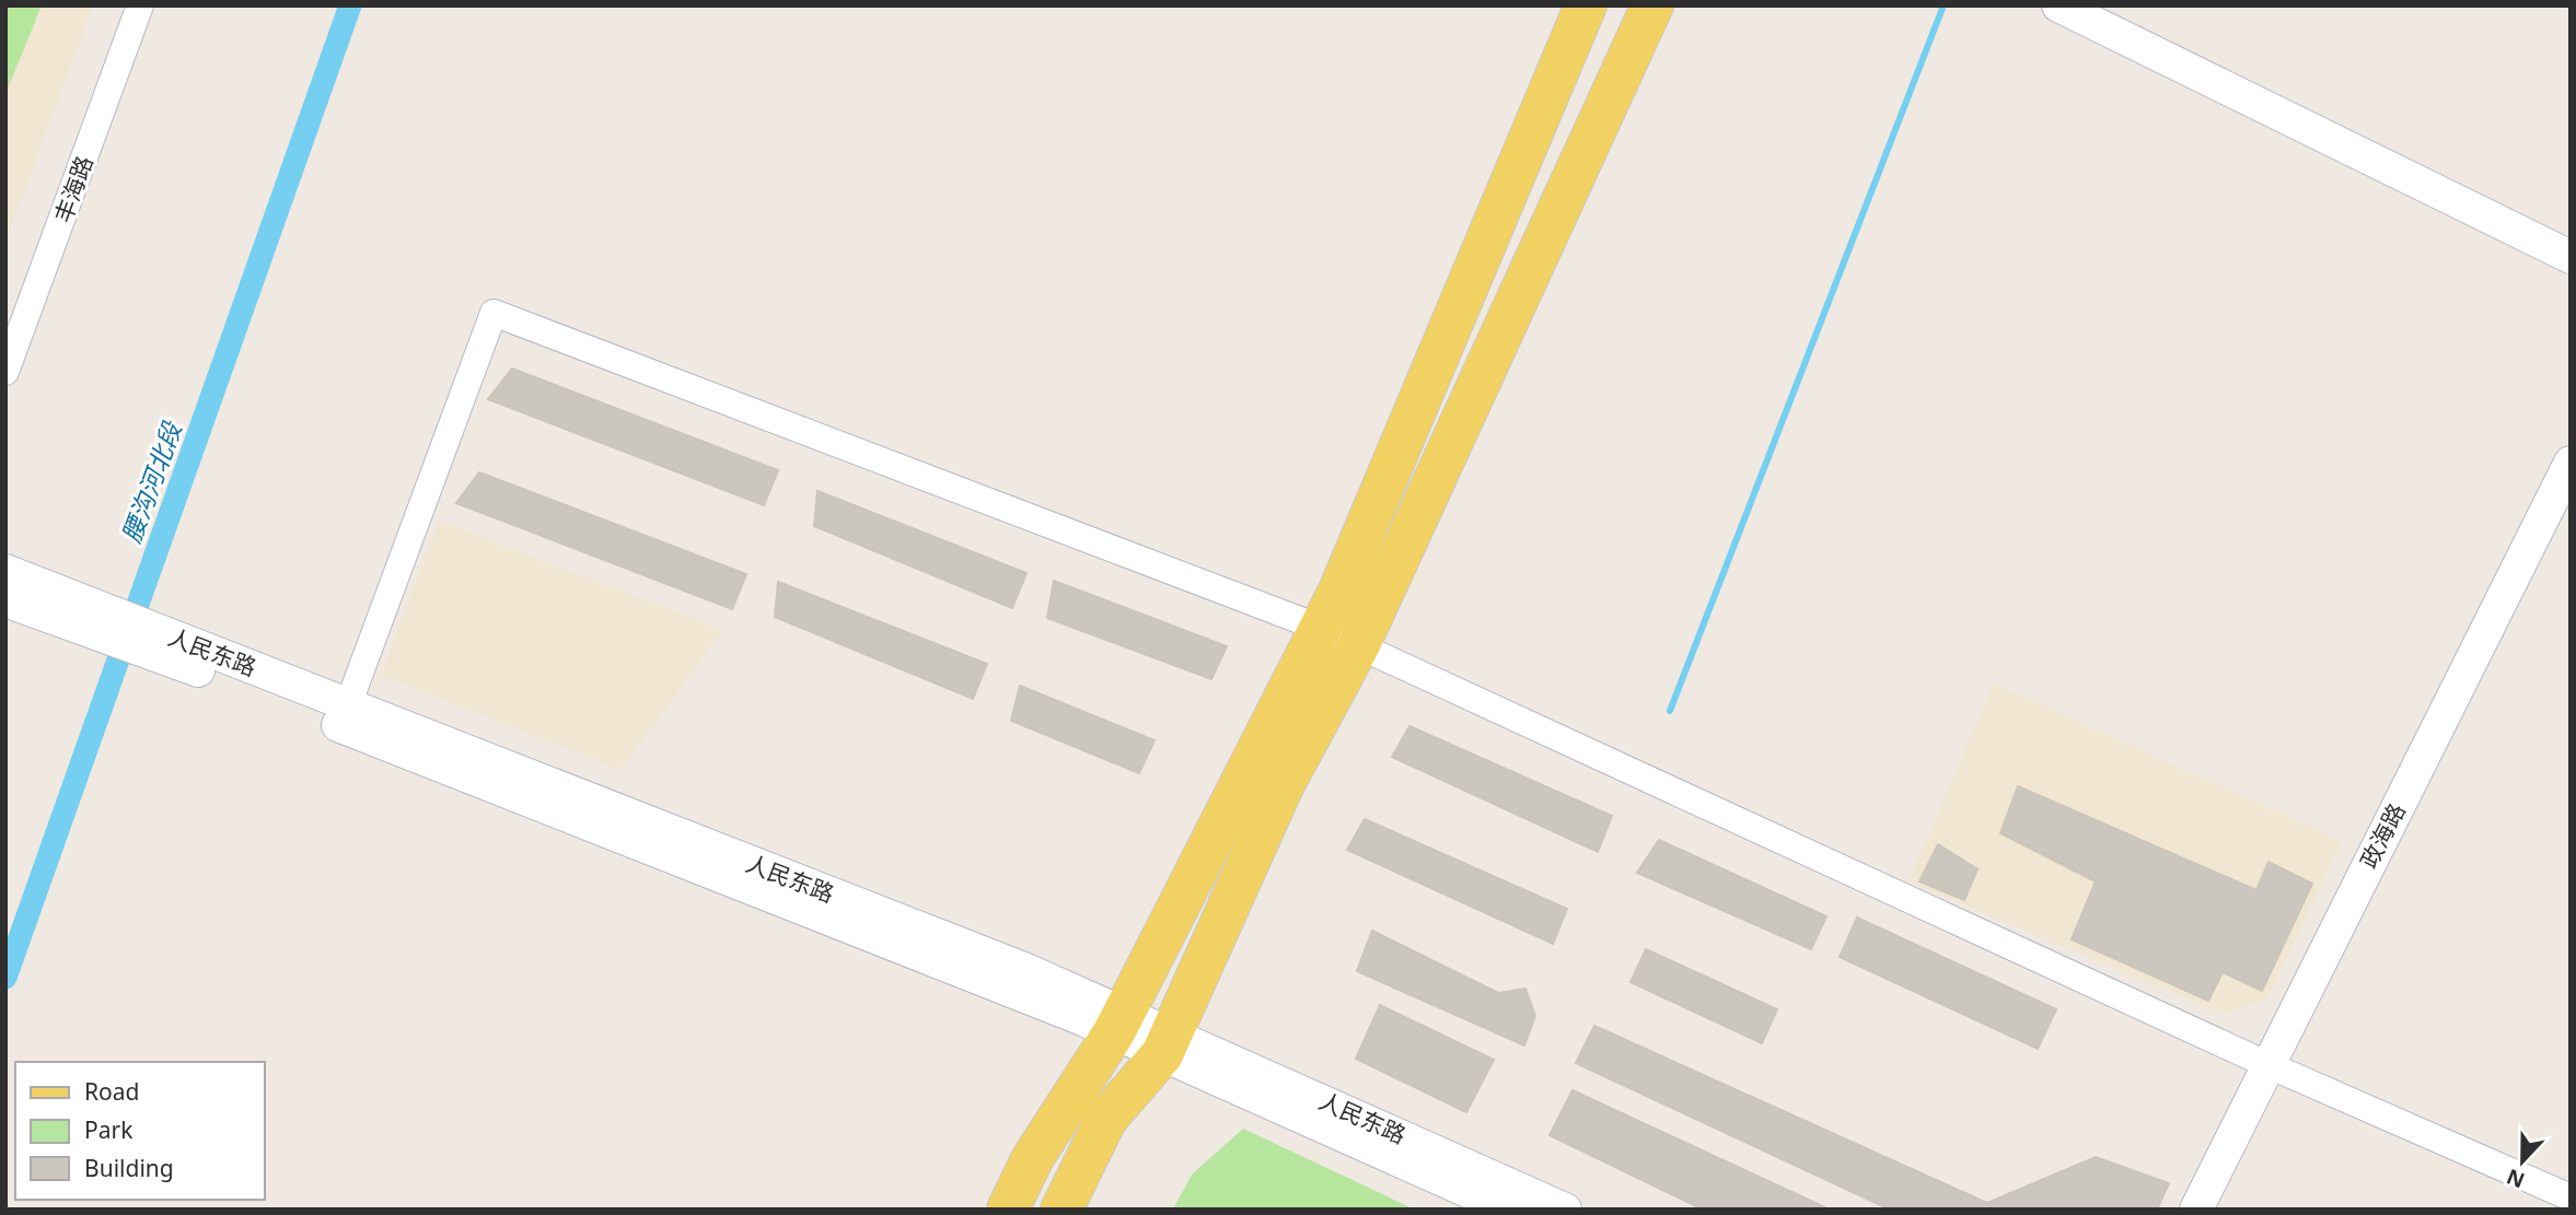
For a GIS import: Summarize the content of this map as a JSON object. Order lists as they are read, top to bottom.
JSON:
{
  "streets": {
    "street": ["丰海路", "人民东路", "政海路"]
  },
  "water": ["腰沟河北段"],
  "legend": ["Road", "Park", "Building"],
  "north": "bottom"
}
